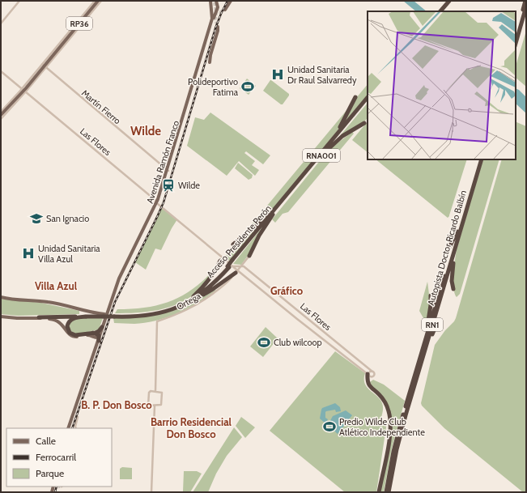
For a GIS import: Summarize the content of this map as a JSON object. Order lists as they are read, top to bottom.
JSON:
{
  "streets": {
    "highway": [
      "RNA001",
      "Acceso Presidente Perón",
      "Autopista Doctor Ricardo Balbín",
      "RN1"
    ],
    "main road": ["RP36", "Avenida Ramón Franco"],
    "street": ["Martín Fierro", "Las Flores", "Ortega"]
  },
  "crossings": [
    ["RP36", "Martín Fierro"],
    ["RP36", "Las Flores"],
    ["Martín Fierro", "Avenida Ramón Franco"],
    ["Las Flores", "Avenida Ramón Franco"],
    ["Las Flores", "Acceso Presidente Perón"],
    ["Las Flores", "Ortega"]
  ],
  "districts": [
    "Wilde",
    "Villa Azul",
    "Gráfico",
    "B. P. Don Bosco",
    "Barrio Residencial Don Bosco"
  ],
  "places": {
    "hospital": ["Unidad Sanitaria Dr Raul Salvarredy", "Unidad Sanitaria Villa Azul"],
    "sports": ["Polideportivo Fatima", "Club wilcoop", "Predio Wilde Club Atlético Independiente"],
    "station": ["Wilde"],
    "school or university": ["San Ignacio"]
  },
  "legend": ["Calle", "Ferrocarril", "Parque"]
}
